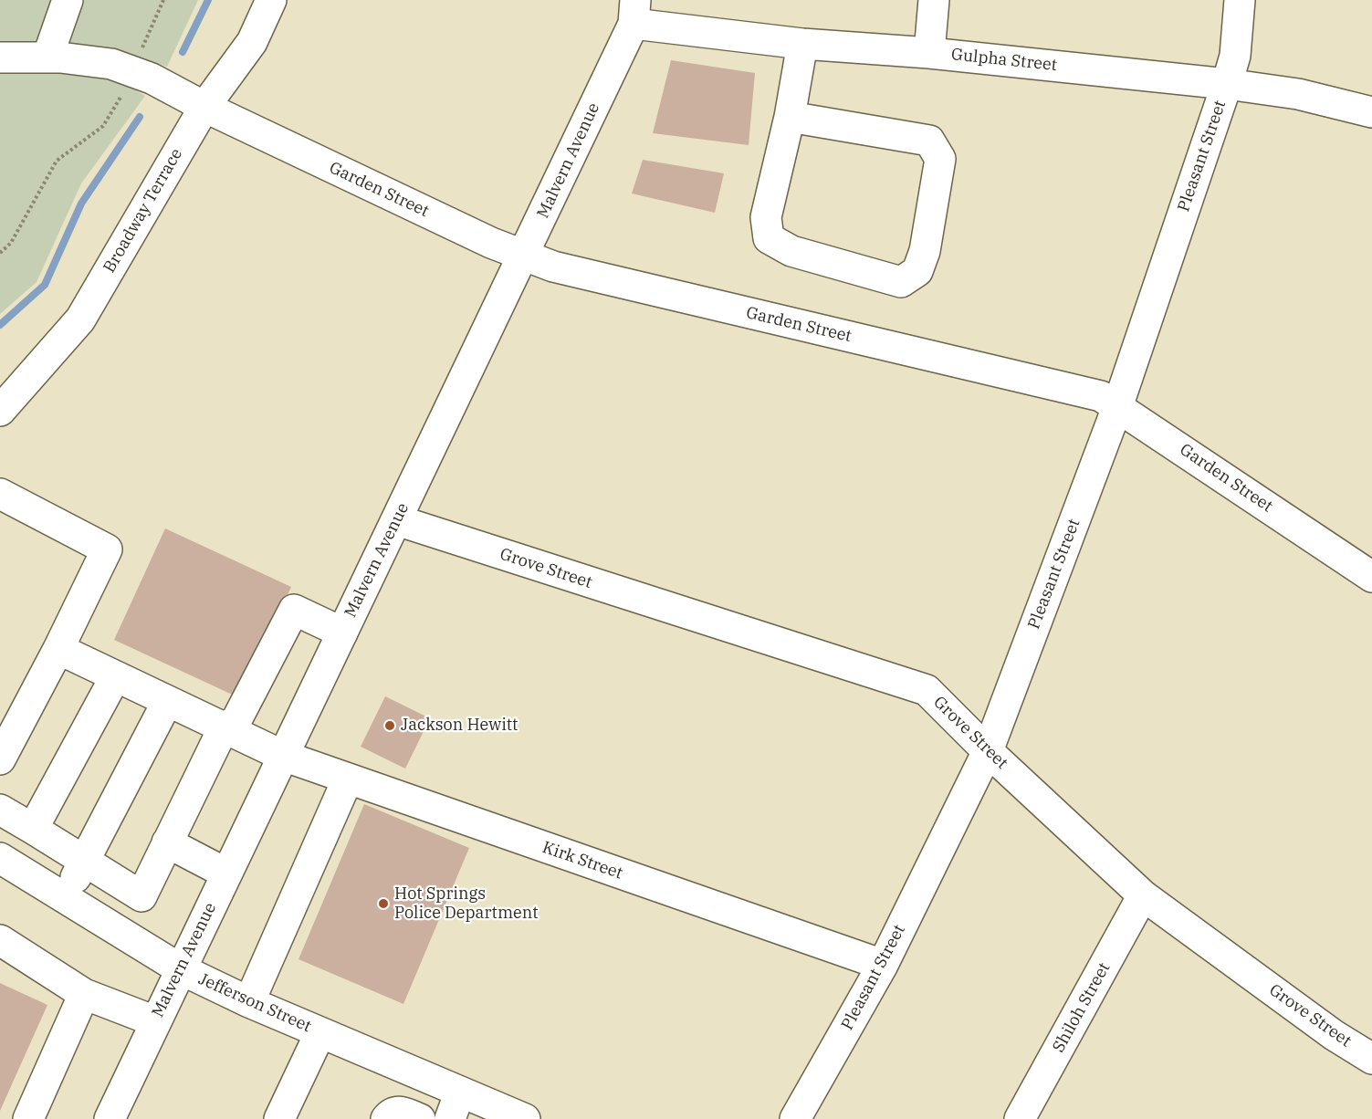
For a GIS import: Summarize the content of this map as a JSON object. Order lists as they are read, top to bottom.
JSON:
{
  "streets": {
    "street": [
      "Gulpha Street",
      "Pleasant Street",
      "Malvern Avenue",
      "Garden Street",
      "Broadway Terrace",
      "Grove Street",
      "Kirk Street",
      "Jefferson Street",
      "Shiloh Street"
    ]
  },
  "crossings": [
    ["Gulpha Street", "Pleasant Street"],
    ["Gulpha Street", "Malvern Avenue"],
    ["Pleasant Street", "Garden Street"],
    ["Pleasant Street", "Grove Street"],
    ["Pleasant Street", "Kirk Street"],
    ["Malvern Avenue", "Garden Street"],
    ["Malvern Avenue", "Grove Street"],
    ["Malvern Avenue", "Kirk Street"],
    ["Malvern Avenue", "Jefferson Street"],
    ["Garden Street", "Broadway Terrace"],
    ["Grove Street", "Shiloh Street"]
  ],
  "places": ["Jackson Hewitt", "Hot Springs Police Department"]
}
